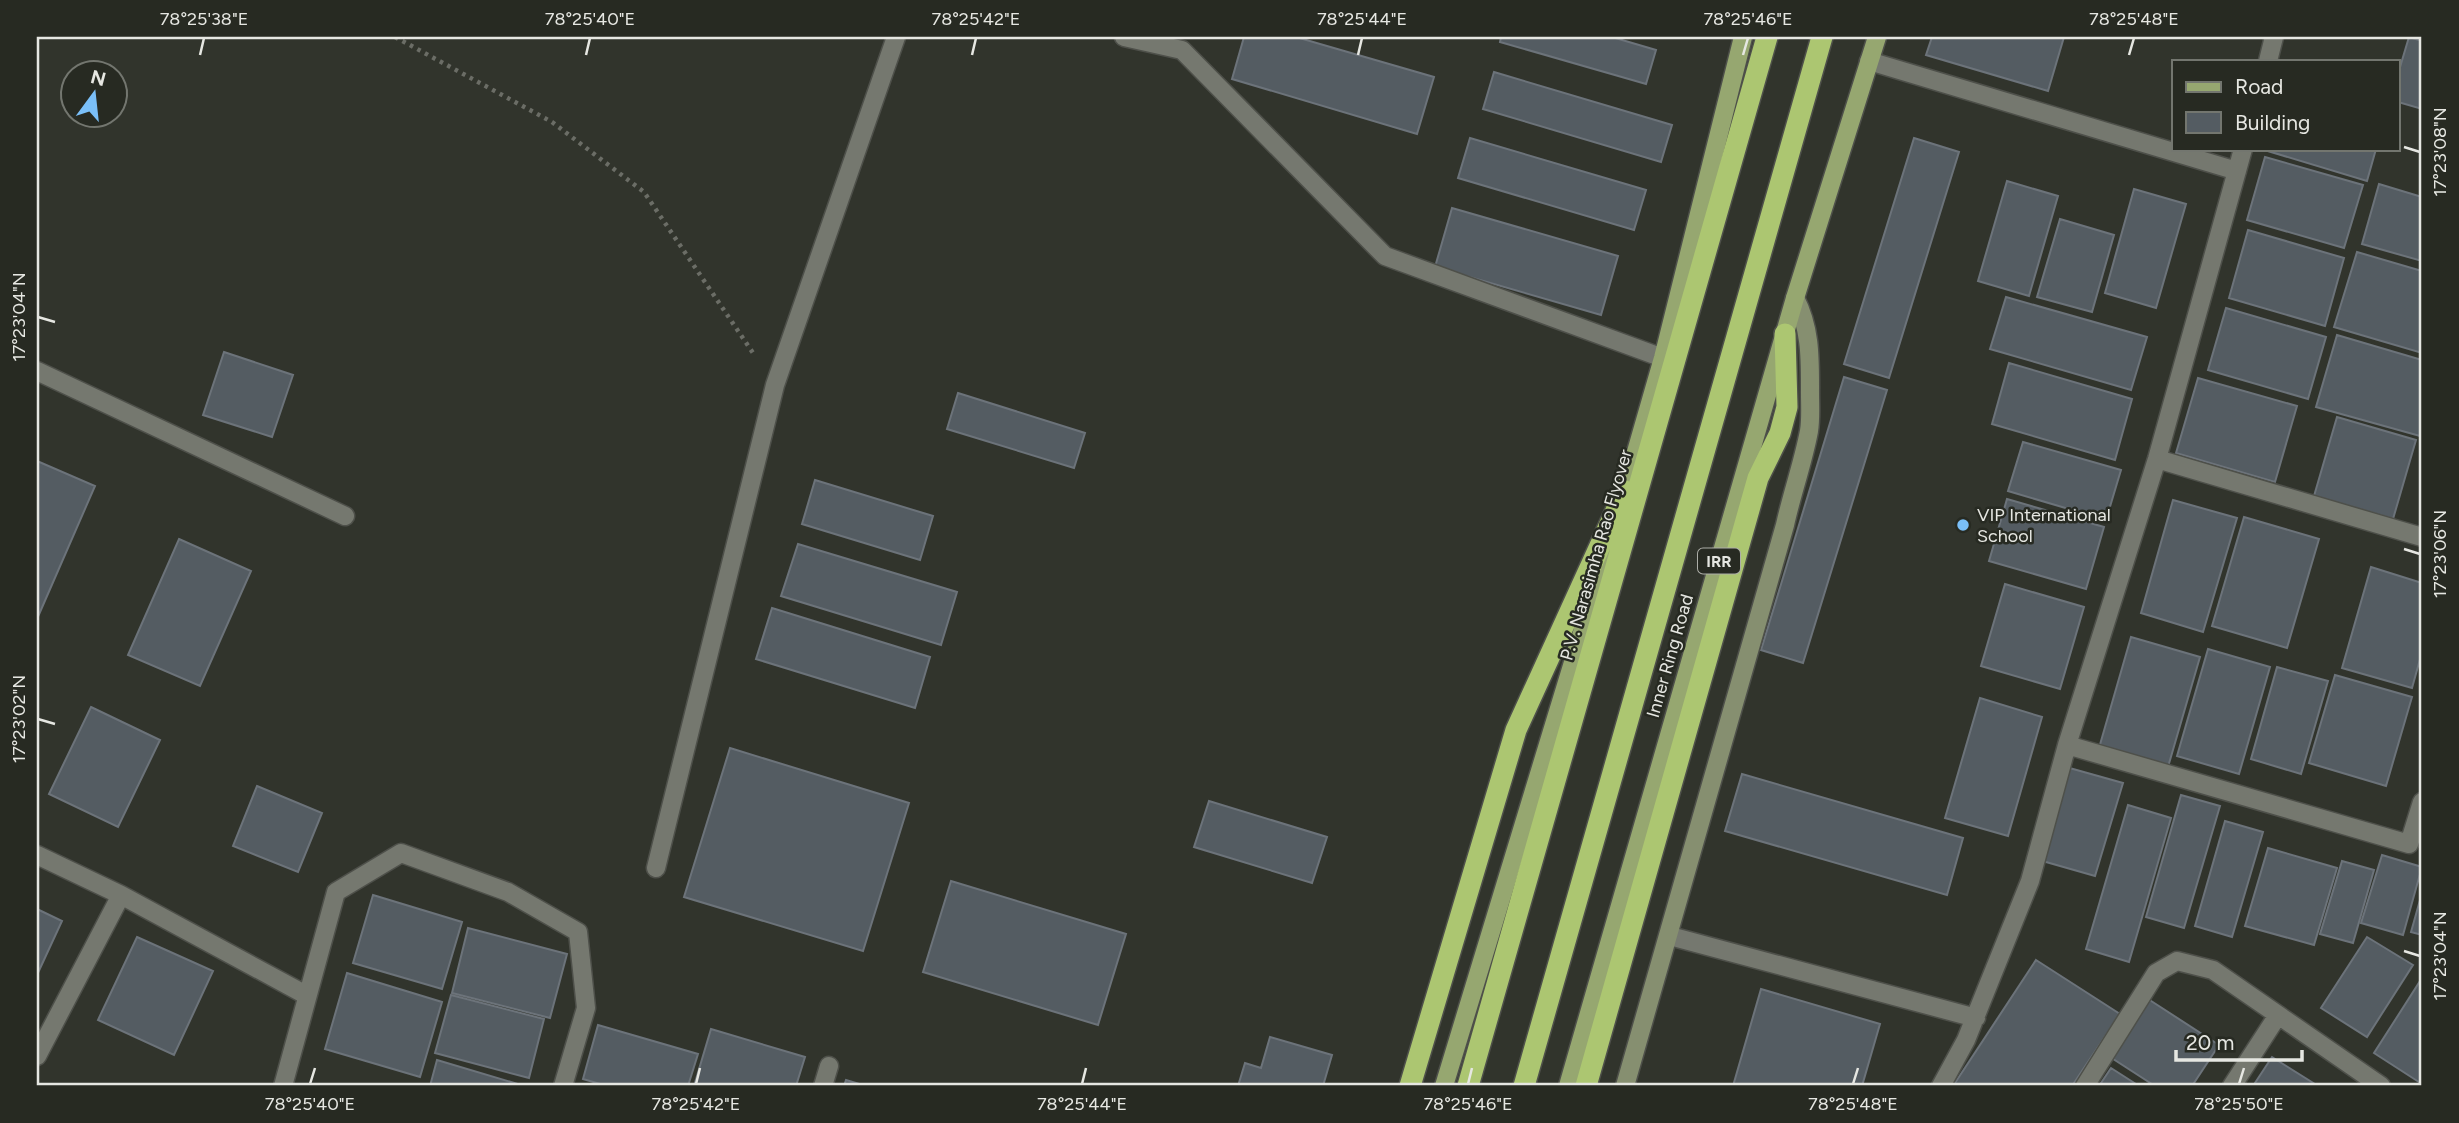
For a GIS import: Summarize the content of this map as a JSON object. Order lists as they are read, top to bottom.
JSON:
{
  "streets": {
    "highway": ["P.V. Narasimha Rao Flyover"],
    "main road": ["IRR", "Inner Ring Road"]
  },
  "places": ["VIP International School"],
  "legend": ["Road", "Building"],
  "scale_bar": "20 m",
  "north": "top",
  "coordinates": [
    "78°25'38\"E",
    "78°25'40\"E",
    "78°25'42\"E",
    "78°25'44\"E",
    "78°25'46\"E",
    "78°25'48\"E",
    "17°23'08\"N",
    "17°23'04\"N",
    "17°23'06\"N",
    "17°23'02\"N",
    "78°25'50\"E"
  ]
}
